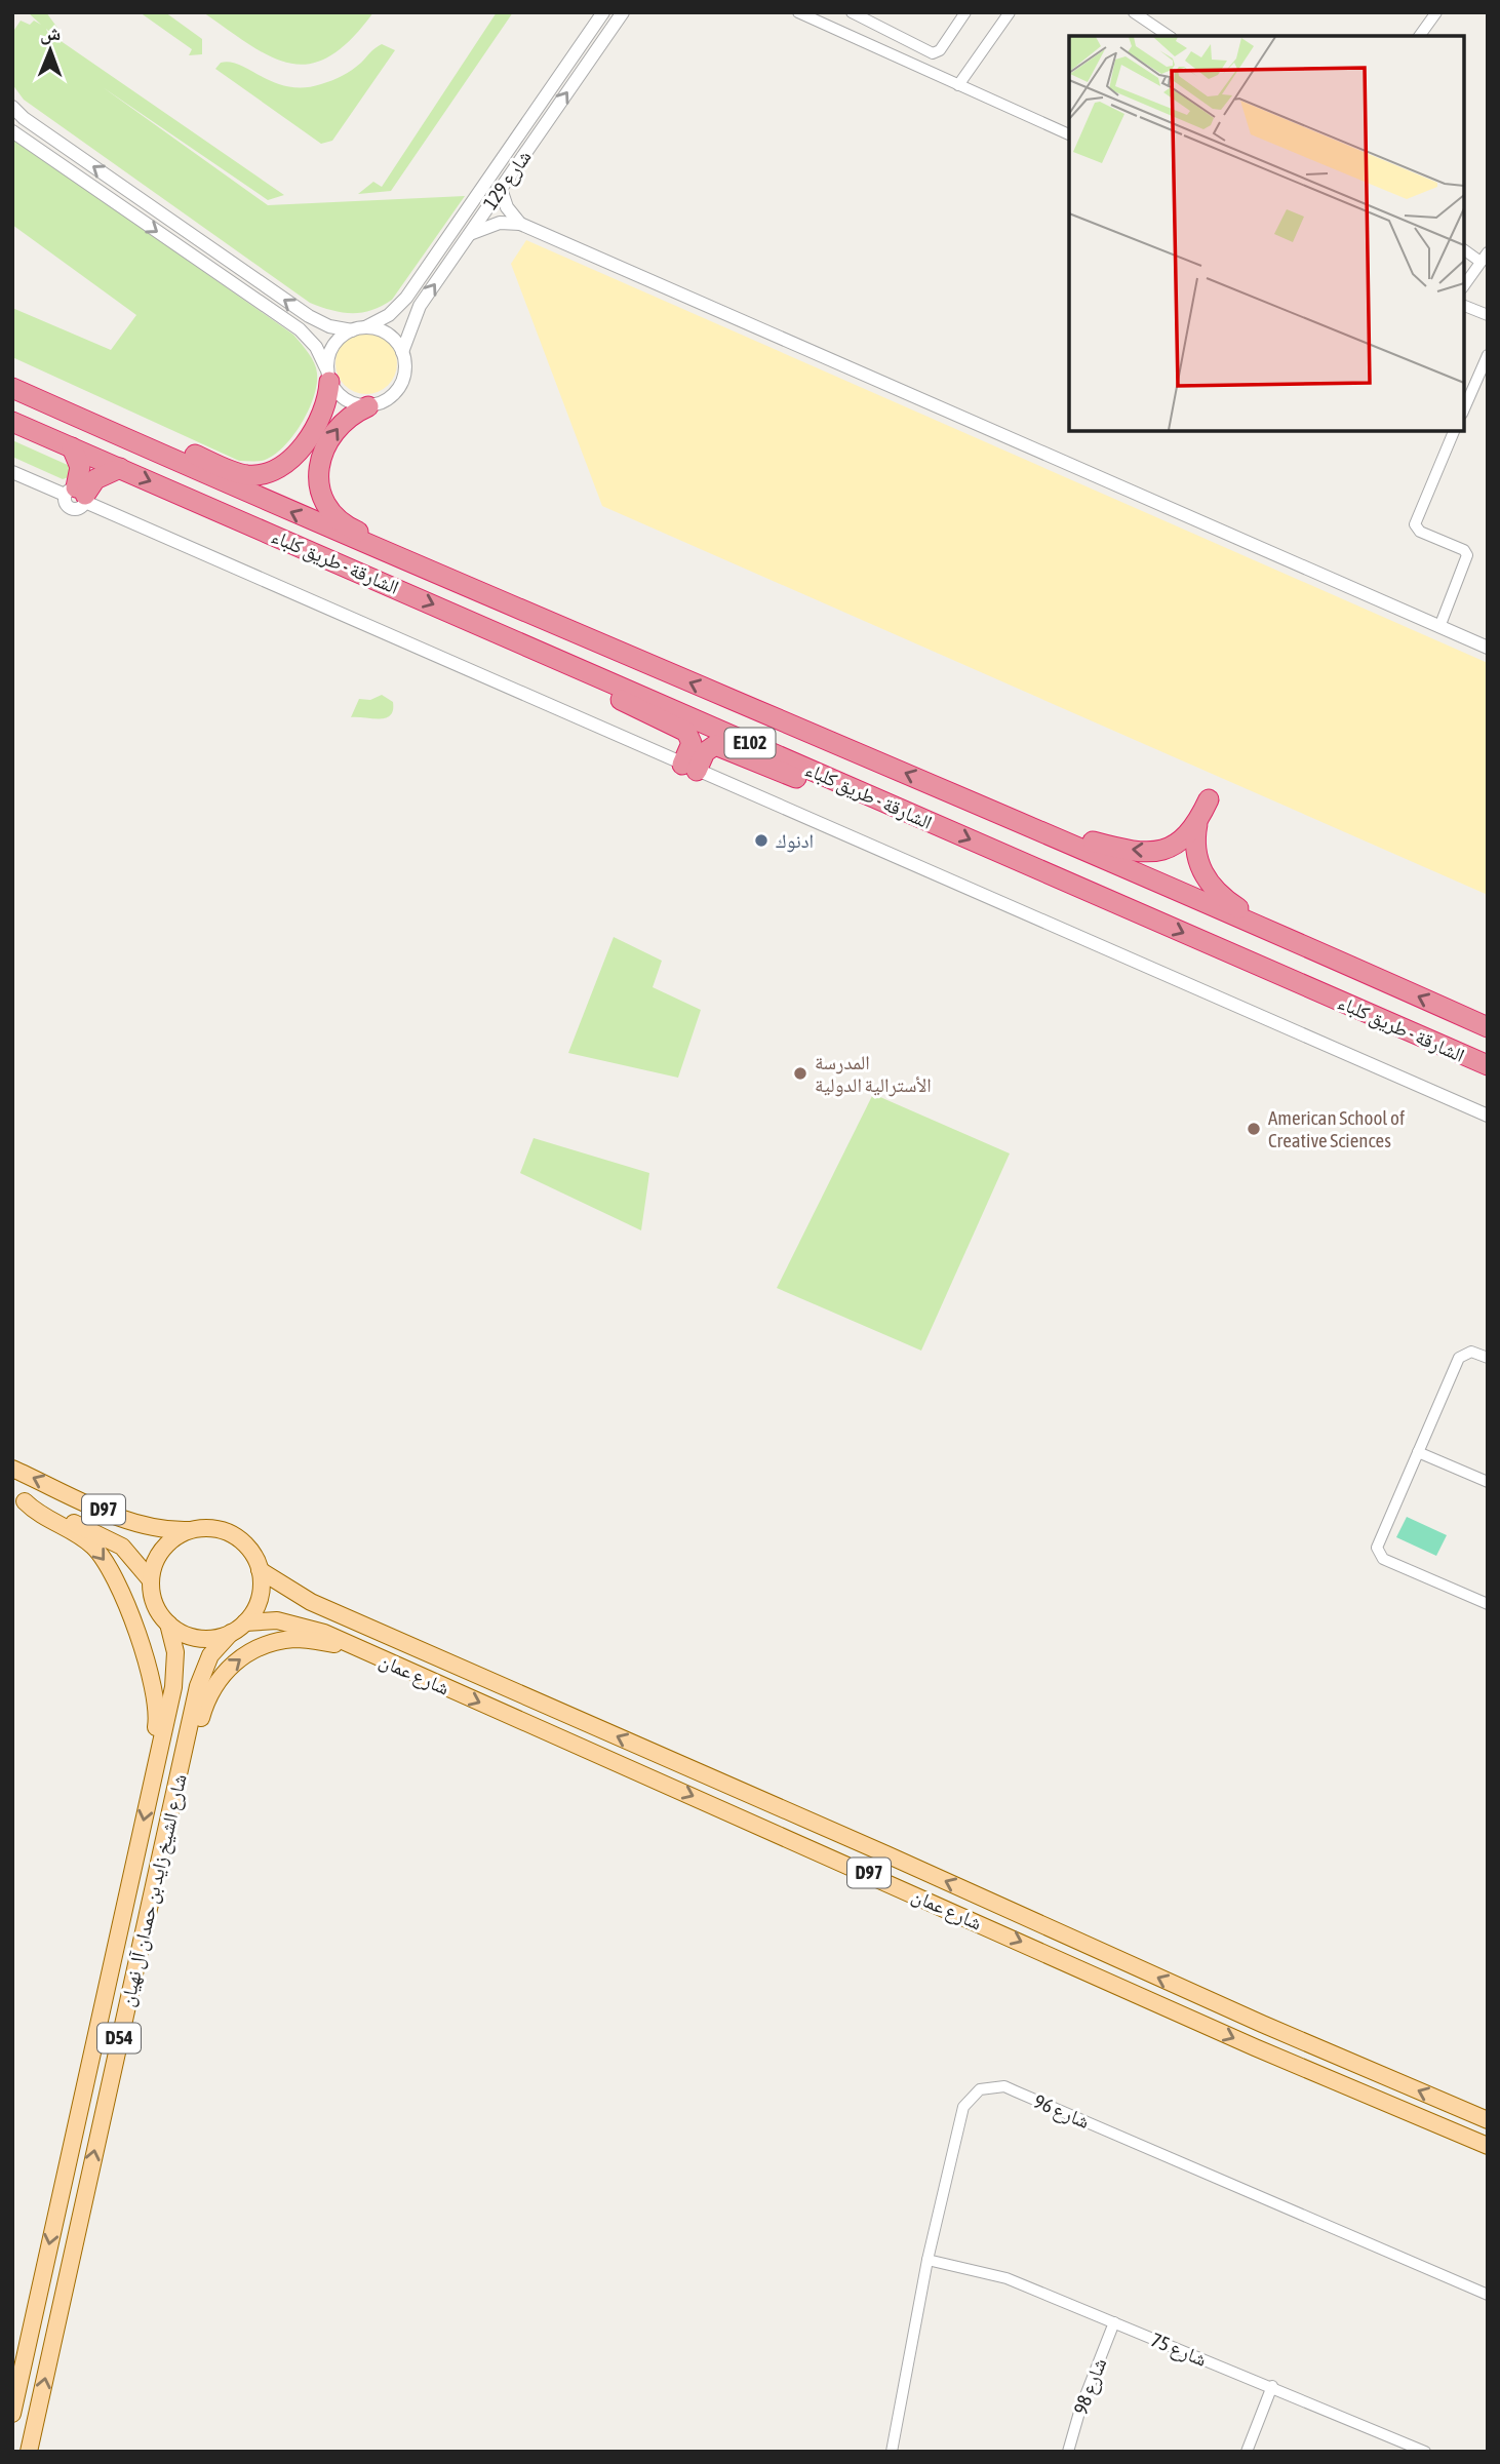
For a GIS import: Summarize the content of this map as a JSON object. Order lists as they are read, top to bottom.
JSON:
{
  "streets": {
    "highway": ["الشارقة - طريق كلباء", "E102"],
    "main road": [
      "D97",
      "شارع عمان",
      "شارع الشيخ زايد بن حمدان آل نهيان",
      "D54"
    ],
    "street": [
      "شارع 129",
      "شارع 96",
      "شارع 75",
      "شارع 98"
    ]
  },
  "crossings": [
    ["D97", "شارع عمان"],
    ["D97", "شارع الشيخ زايد بن حمدان آل نهيان"],
    ["شارع عمان", "شارع الشيخ زايد بن حمدان آل نهيان"],
    ["شارع 96", "شارع 75"],
    ["شارع 75", "شارع 98"]
  ],
  "places": ["ادنوك", "المدرسة الأسترالية الدولية", "American School of Creative Sciences"],
  "north": "top"
}
